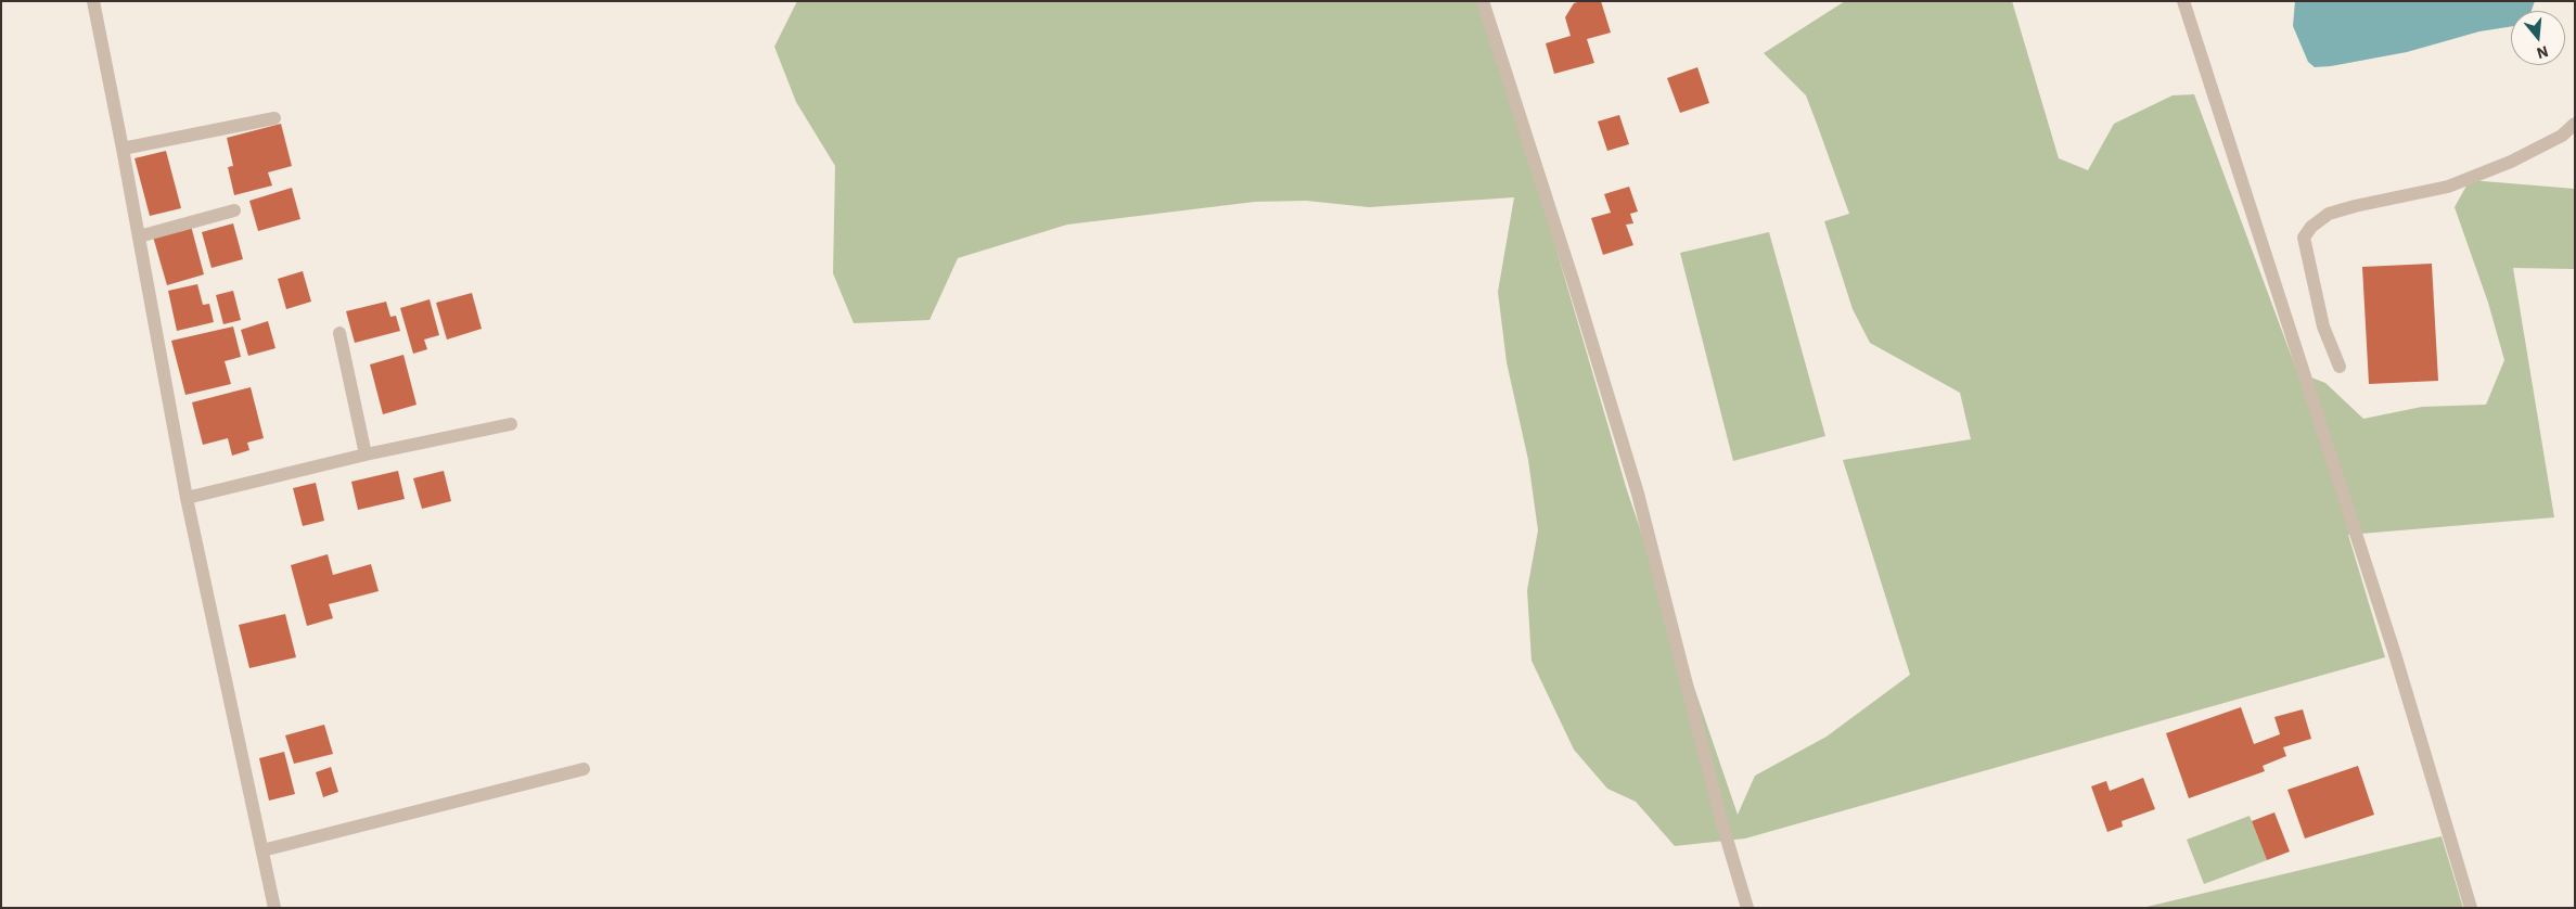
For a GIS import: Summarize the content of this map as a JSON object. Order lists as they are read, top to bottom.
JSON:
{
  "north": "bottom"
}
